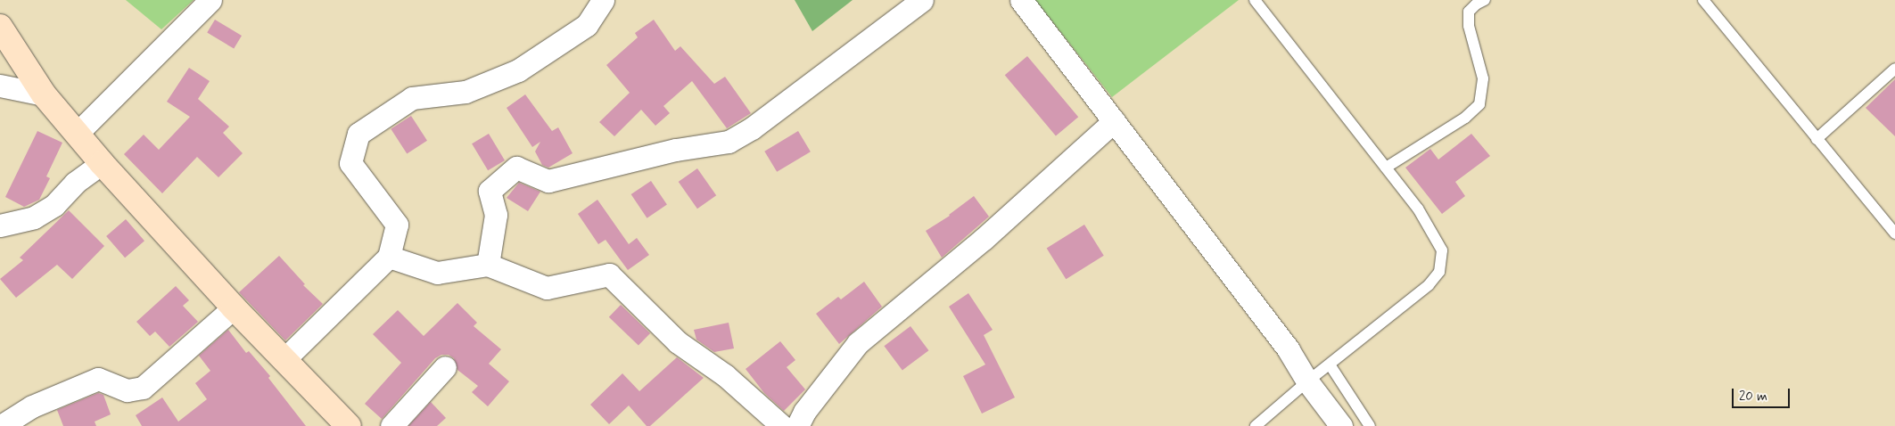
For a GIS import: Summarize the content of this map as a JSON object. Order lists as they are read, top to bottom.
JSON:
{
  "scale_bar": "20 m"
}
